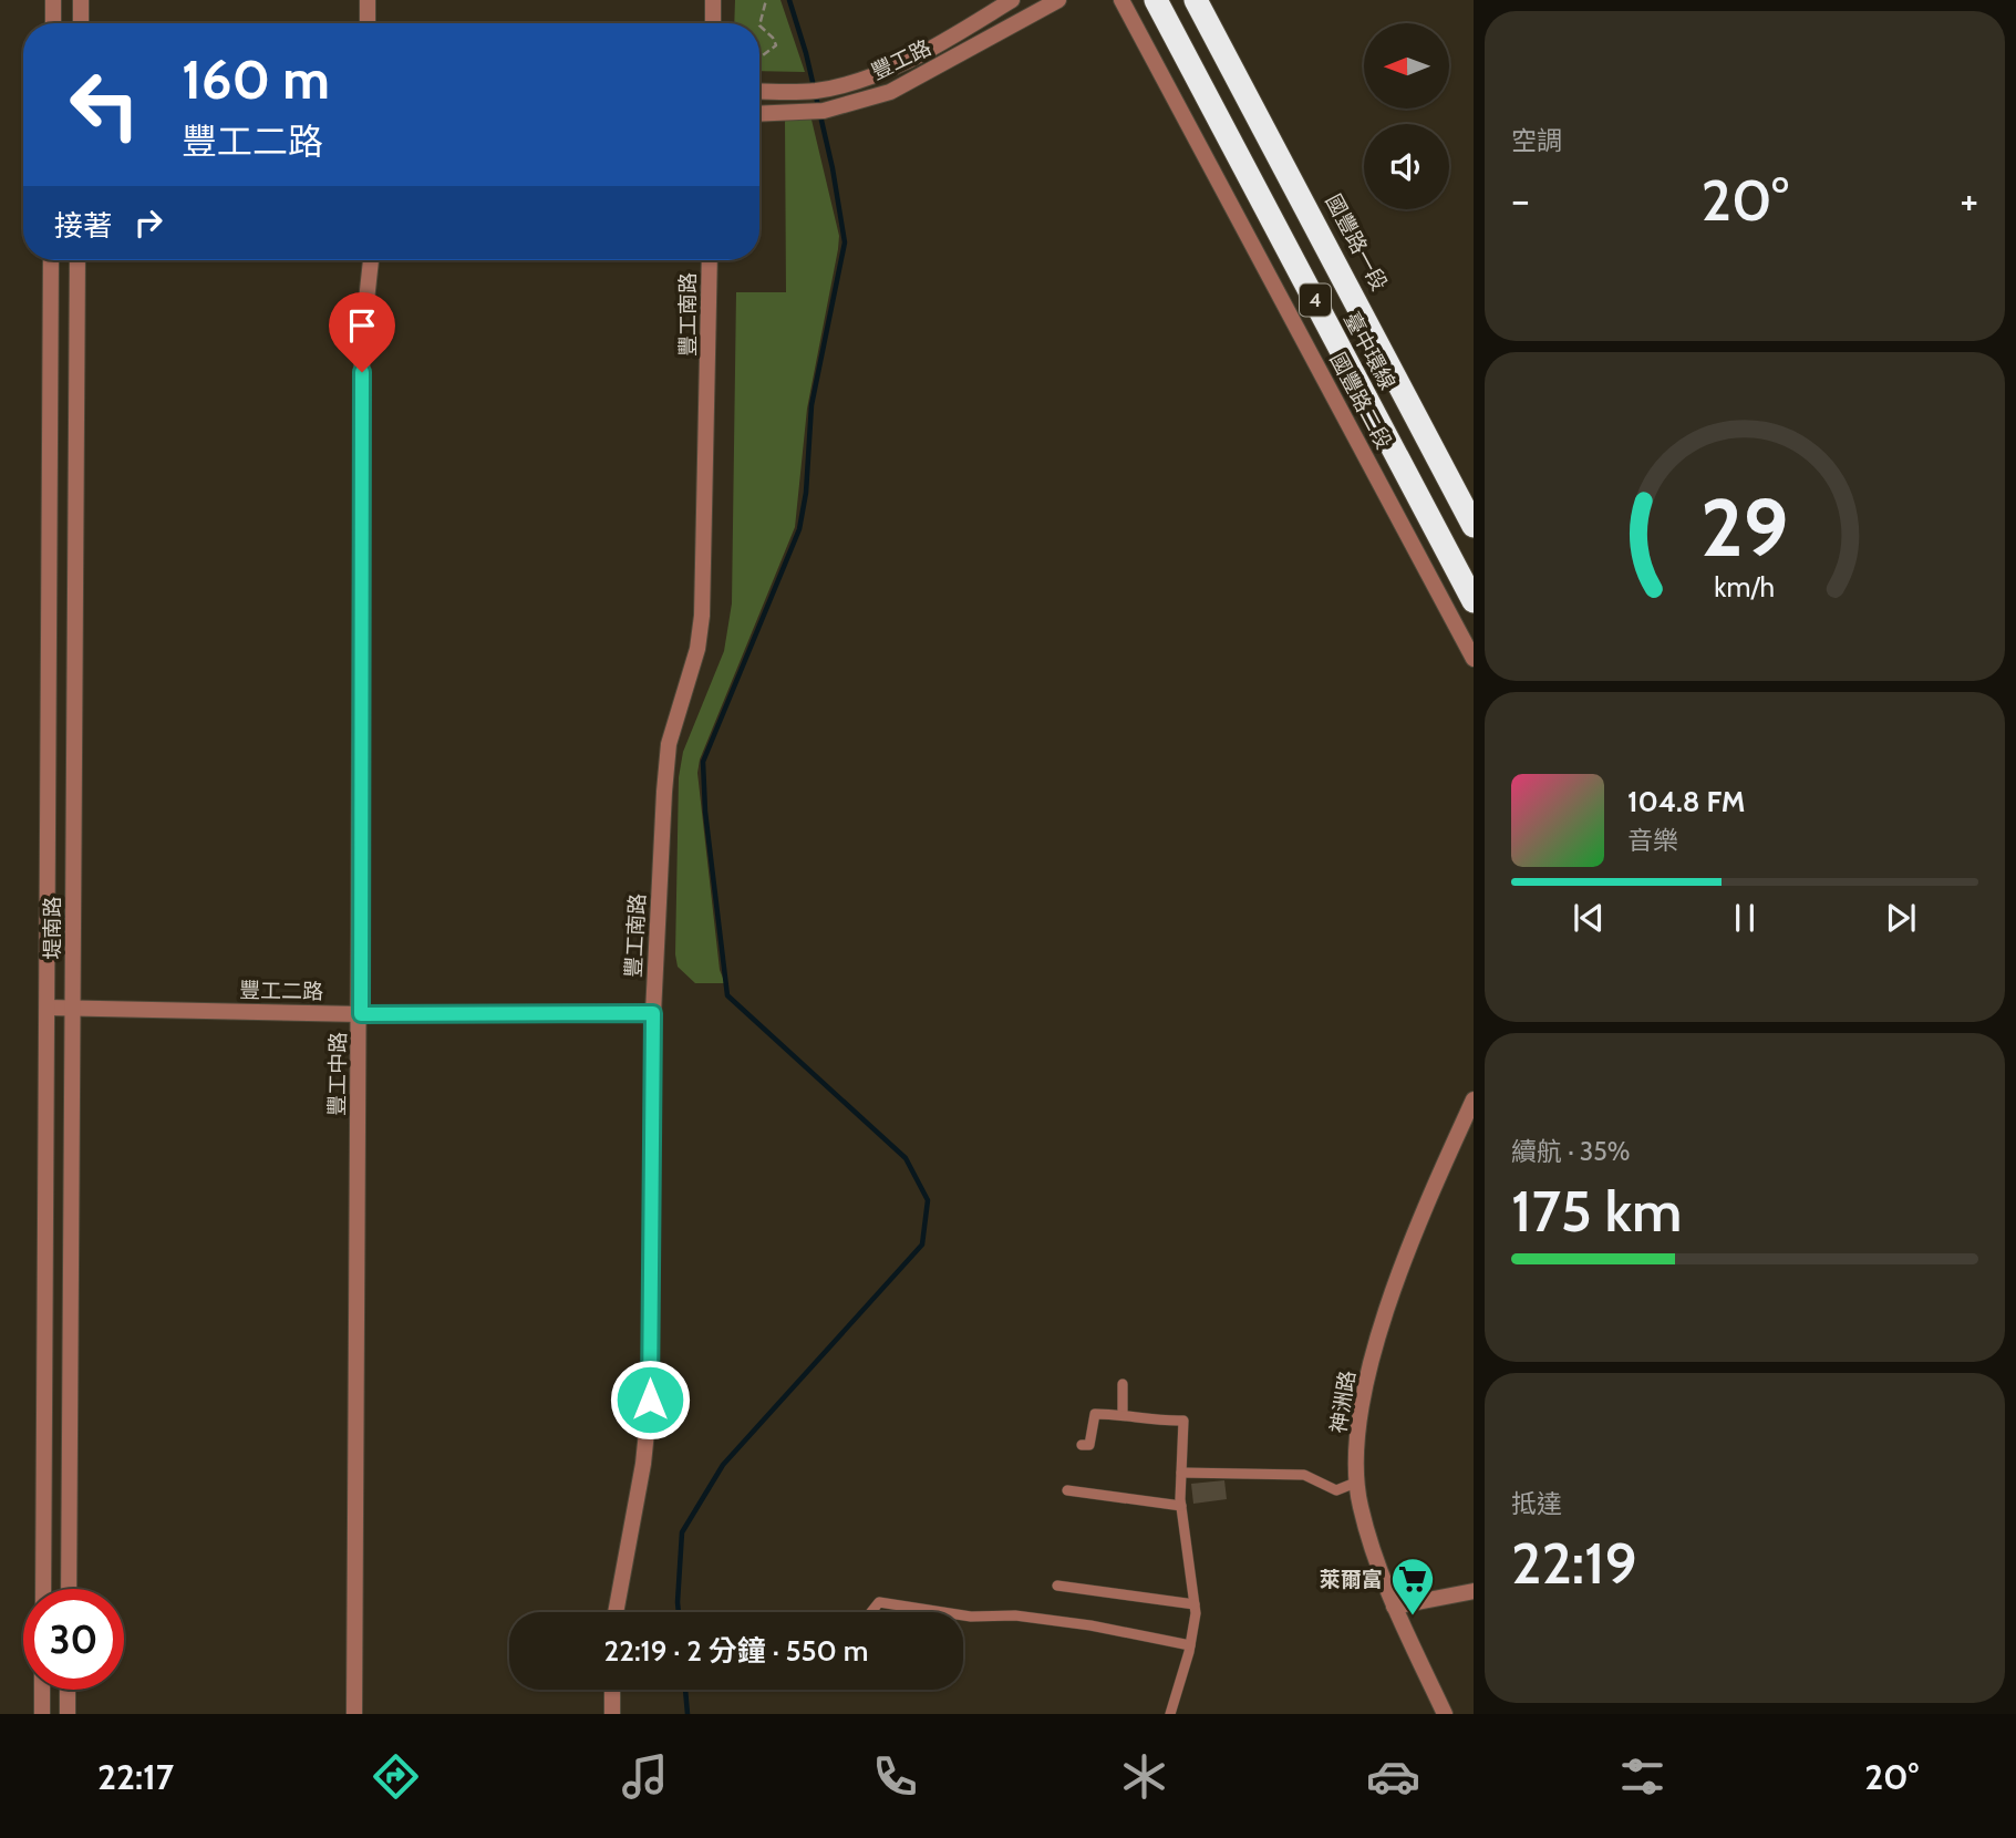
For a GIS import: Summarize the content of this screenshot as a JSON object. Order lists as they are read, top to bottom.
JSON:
{
  "streets": {
    "highway": ["4", "臺中環線"],
    "street": [
      "豐工路",
      "國豐路一段",
      "豐工南路",
      "國豐路二段",
      "堤南路",
      "豐工二路",
      "豐工中路",
      "神洲路"
    ]
  },
  "crossings": [
    ["豐工南路", "豐工二路"],
    ["堤南路", "豐工二路"],
    ["豐工二路", "豐工中路"]
  ],
  "places": {
    "supermarket": ["萊爾富"]
  },
  "north": "left",
  "page": {
    "tile": [
      "空調",
      ["續航 · 35%", "175 km"],
      ["抵達", "22:19"]
    ],
    "turn": ["160 m", "豐工二路"],
    "heat": ["−", "20°", "+"],
    "then": "接著",
    "song": ["104.8 FM", "音樂"],
    "limit": "30",
    "trip": "22:19 · 2 分鐘 · 550 m",
    "tabs": ["22:17", "20°"],
    "gauge": ["29", "km/h"]
  }
}
